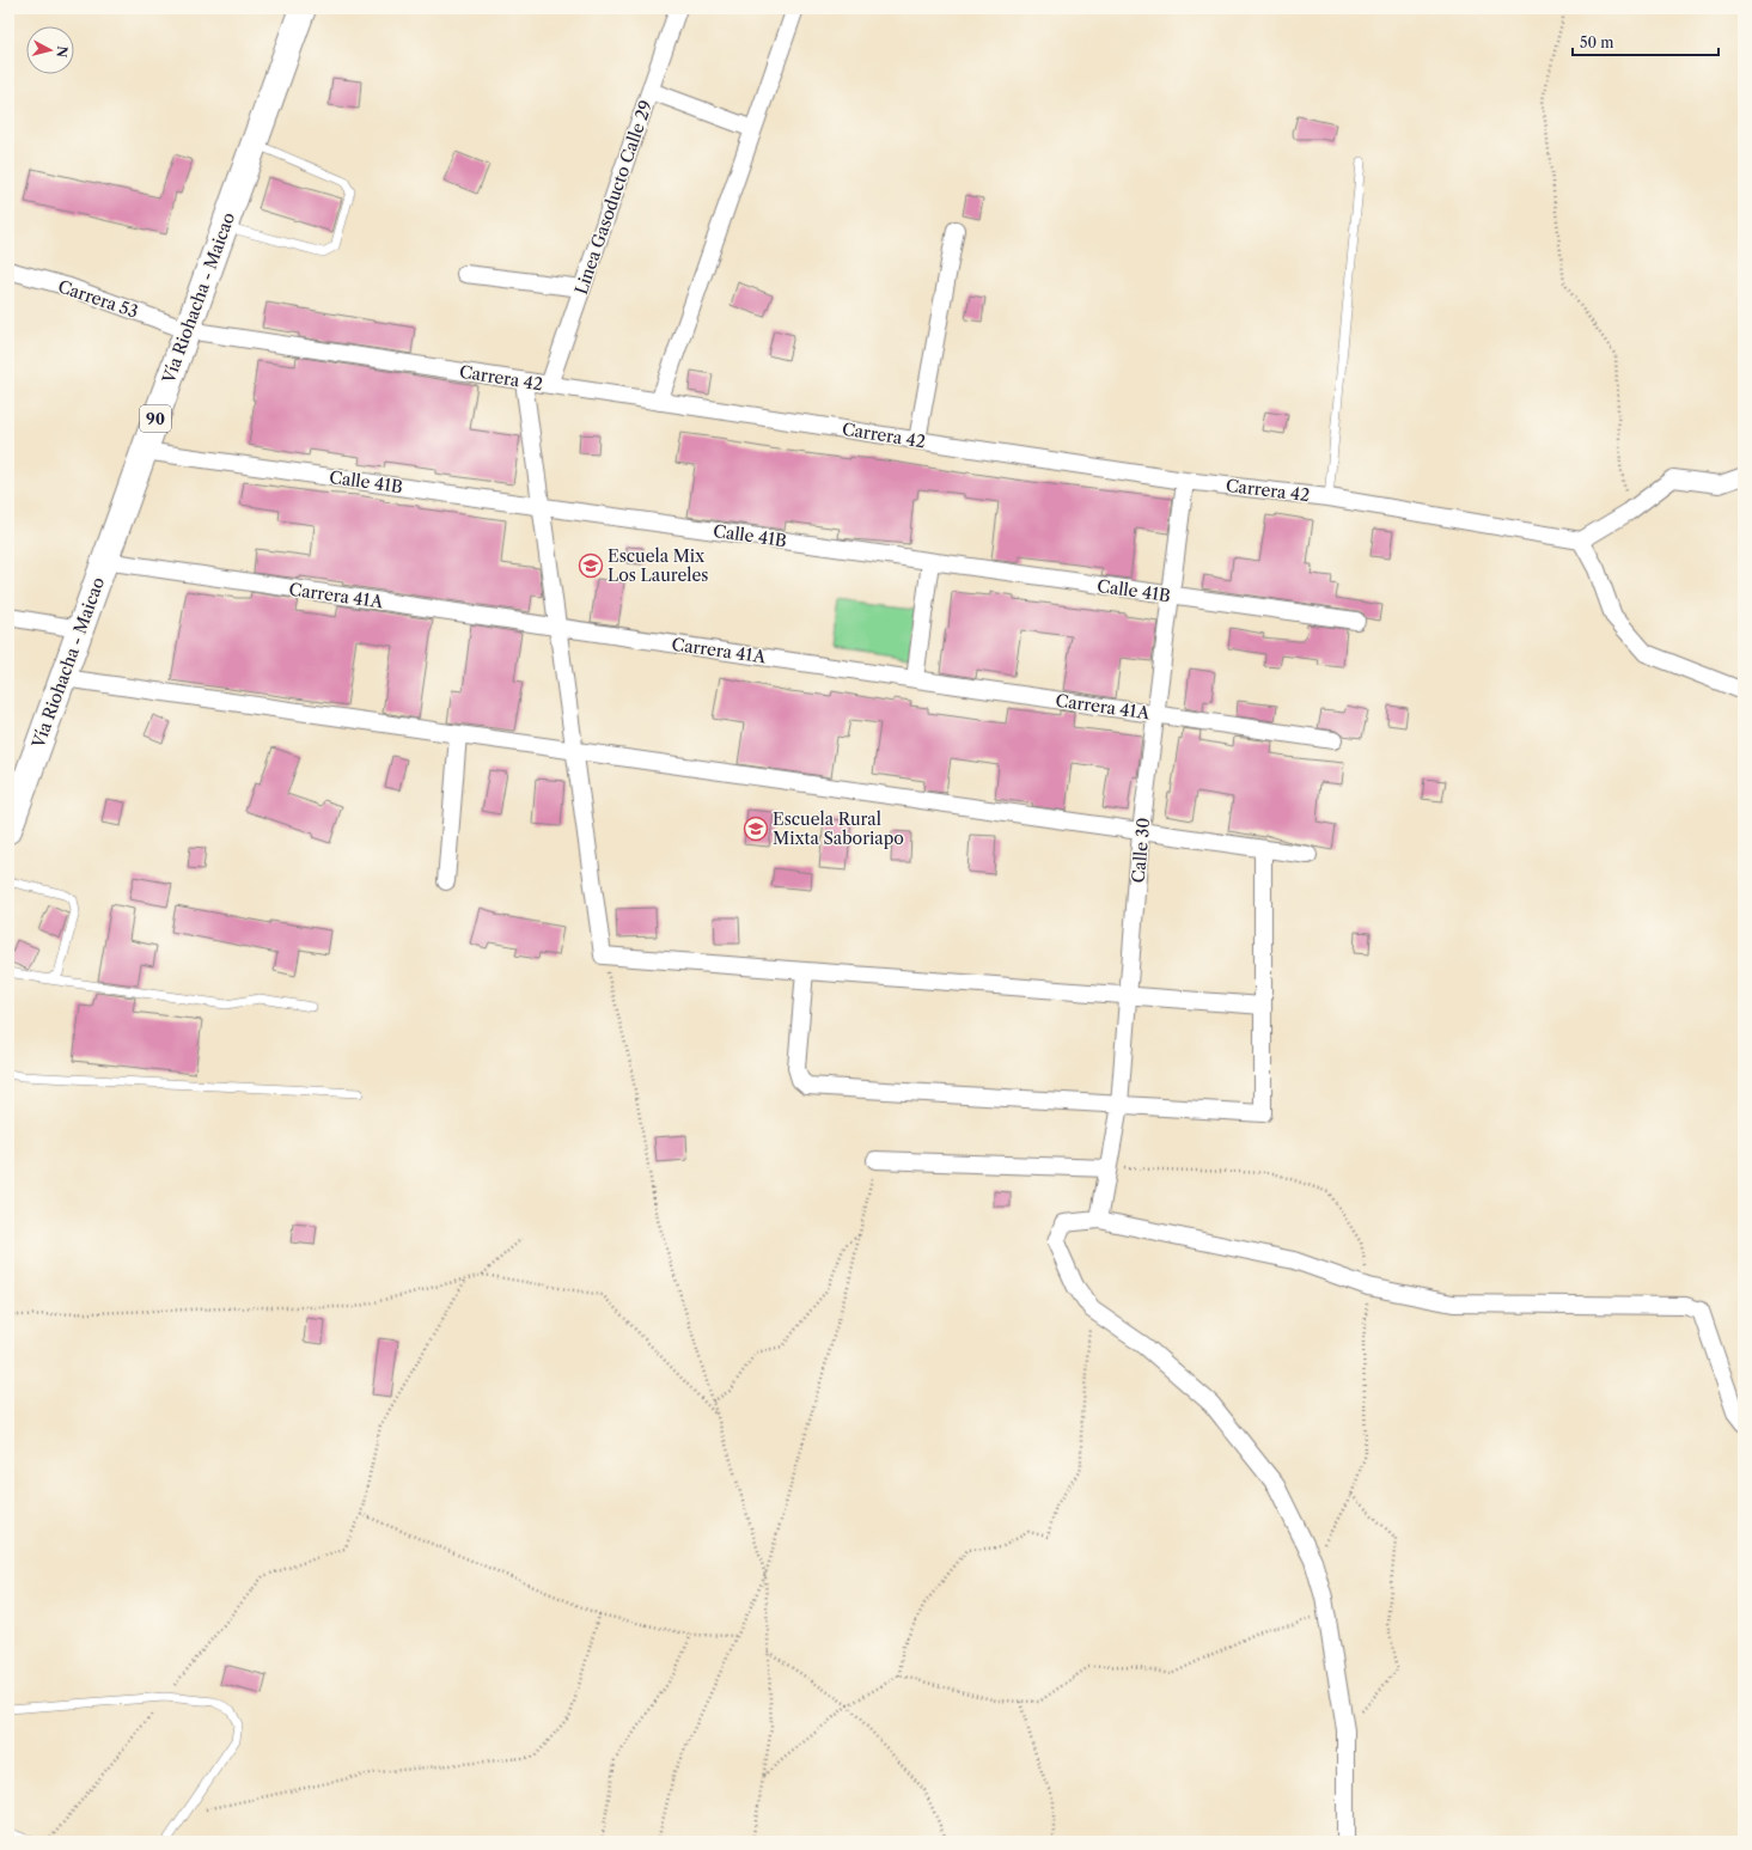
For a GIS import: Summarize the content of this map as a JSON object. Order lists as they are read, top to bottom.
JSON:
{
  "streets": {
    "highway": ["Vía Riohacha - Maicao", "90"],
    "street": [
      "Linea Gasoducto Calle 29",
      "Carrera 53",
      "Carrera 42",
      "Calle 41B",
      "Carrera 41A",
      "Calle 30"
    ]
  },
  "crossings": [
    ["Linea Gasoducto Calle 29", "Carrera 42"],
    ["Vía Riohacha - Maicao", "Carrera 53"],
    ["Vía Riohacha - Maicao", "Carrera 42"],
    ["Vía Riohacha - Maicao", "Calle 41B"],
    ["Vía Riohacha - Maicao", "Carrera 41A"],
    ["Carrera 53", "Carrera 42"],
    ["Carrera 42", "Calle 30"],
    ["Calle 41B", "Calle 30"],
    ["Carrera 41A", "Calle 30"]
  ],
  "places": {
    "school or university": ["Escuela Mix Los Laureles", "Escuela Rural Mixta Saboriapo"]
  },
  "scale_bar": "50 m",
  "north": "right"
}
